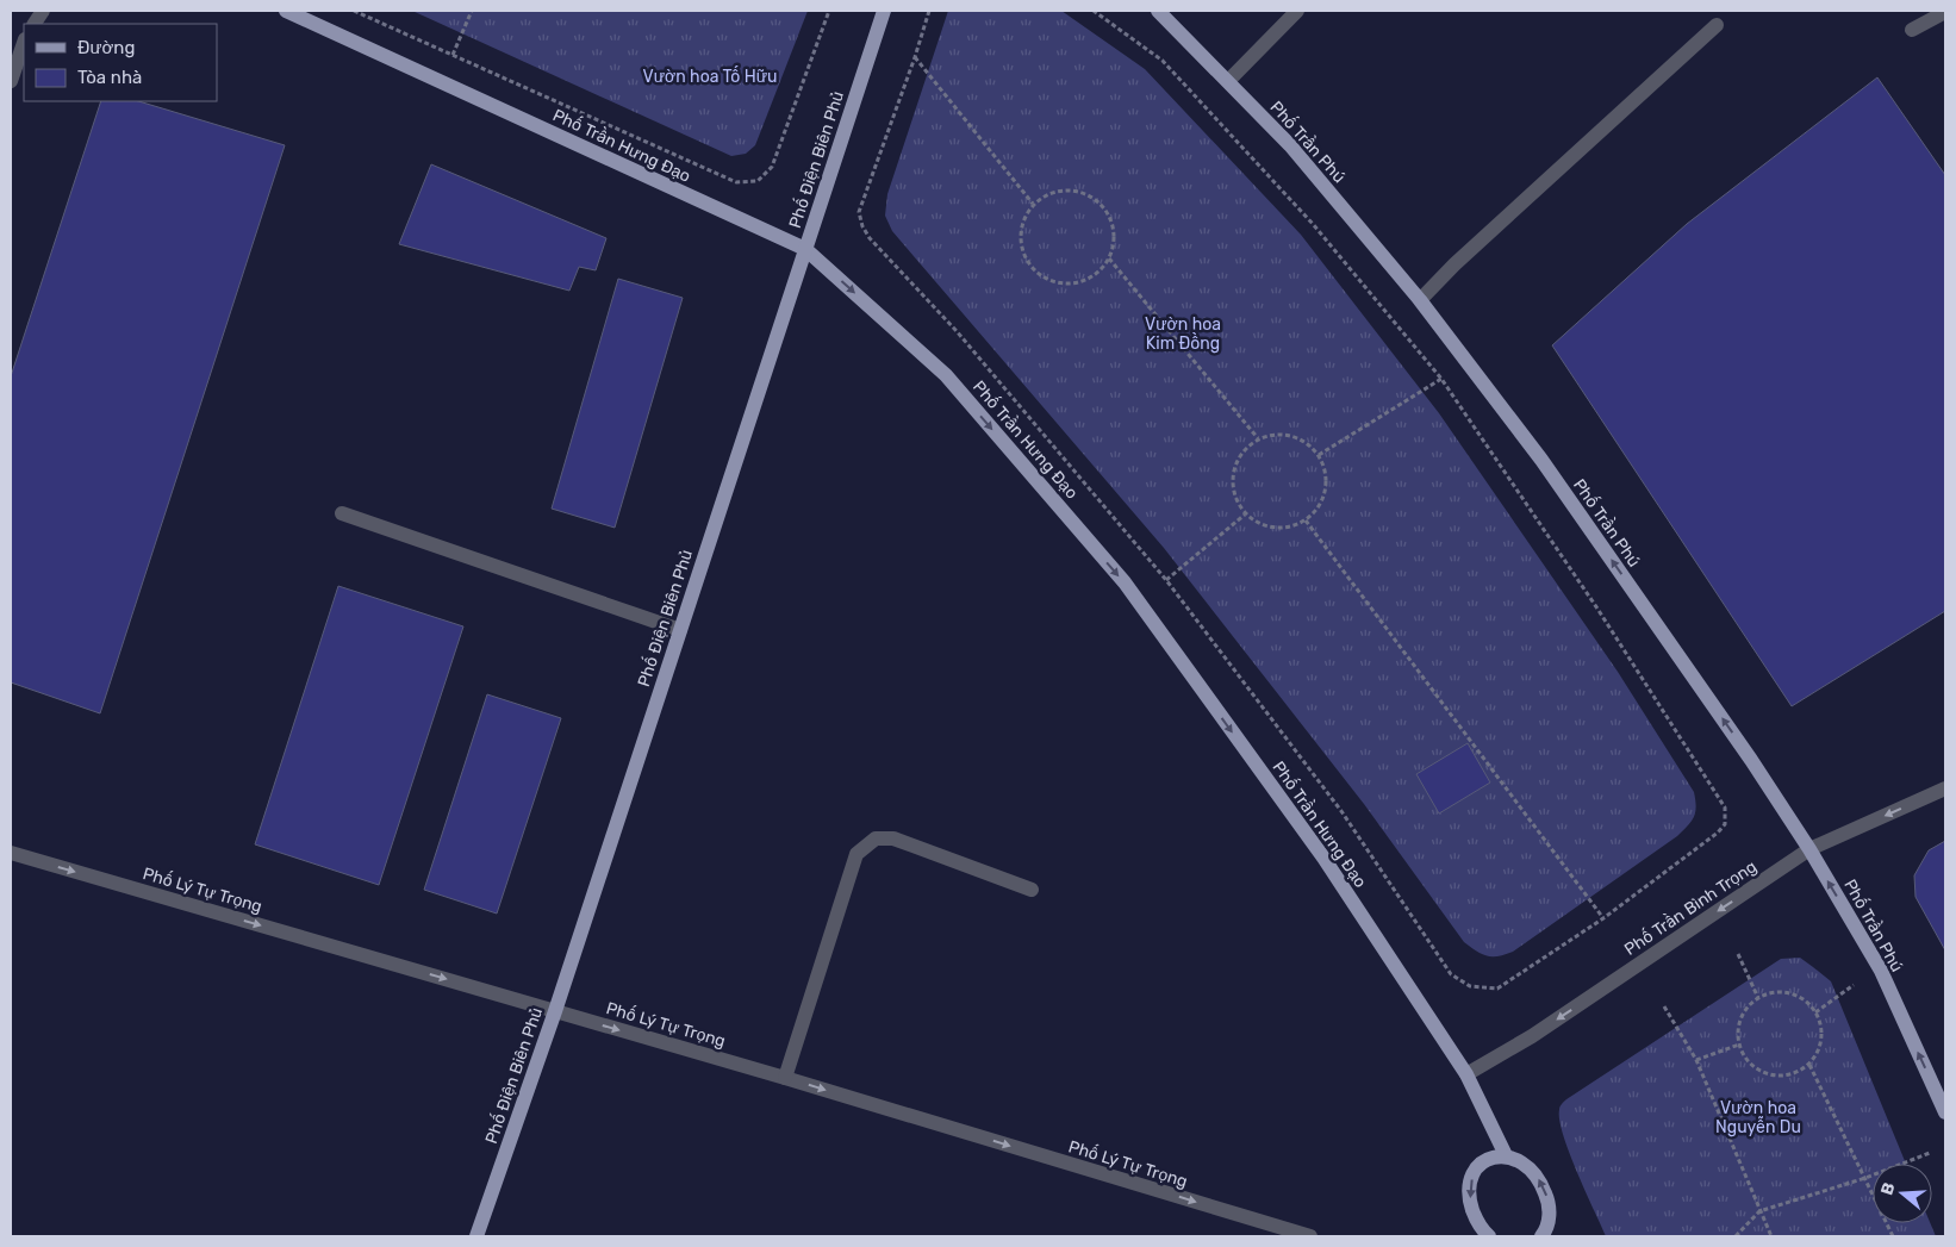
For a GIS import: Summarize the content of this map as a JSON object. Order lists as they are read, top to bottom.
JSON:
{
  "streets": {
    "main road": ["Phố Trần Phú", "Phố Trần Hưng Đạo", "Phố Điện Biên Phủ"],
    "street": ["Phố Lý Tự Trọng", "Phố Trần Bình Trọng"]
  },
  "crossings": [
    ["Phố Trần Phú", "Phố Trần Bình Trọng"],
    ["Phố Trần Hưng Đạo", "Phố Điện Biên Phủ"],
    ["Phố Trần Hưng Đạo", "Phố Trần Bình Trọng"],
    ["Phố Điện Biên Phủ", "Phố Lý Tự Trọng"]
  ],
  "one_way": [
    "Phố Trần Phú",
    "Phố Trần Hưng Đạo",
    "Phố Lý Tự Trọng",
    "Phố Trần Bình Trọng"
  ],
  "parks": ["Vườn hoa Tố Hữu", "Vườn hoa Kim Đồng", "Vườn hoa Nguyễn Du"],
  "legend": ["Đường", "Tòa nhà"],
  "north": "left"
}
